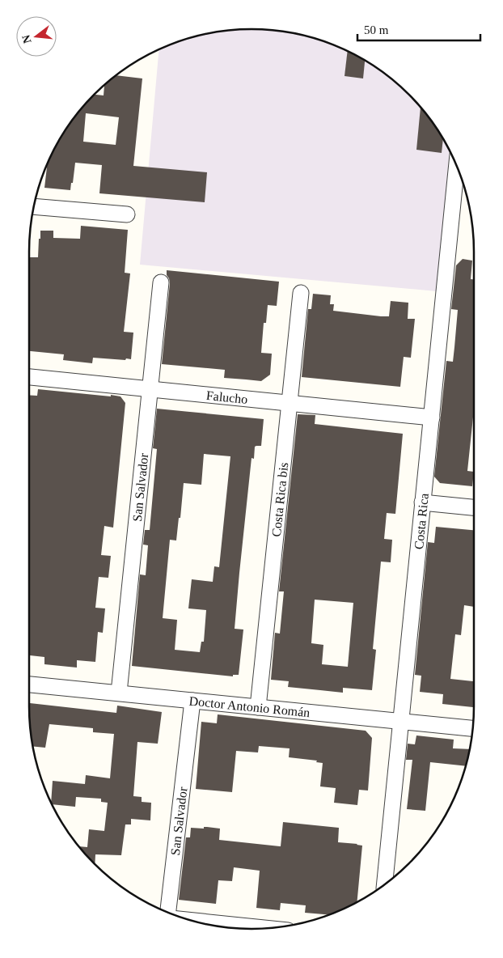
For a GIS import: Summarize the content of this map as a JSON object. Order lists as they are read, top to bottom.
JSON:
{
  "streets": {
    "street": [
      "Falucho",
      "San Salvador",
      "Costa Rica bis",
      "Costa Rica",
      "Doctor Antonio Román"
    ]
  },
  "crossings": [
    ["Falucho", "San Salvador"],
    ["Falucho", "Costa Rica bis"],
    ["Falucho", "Costa Rica"],
    ["San Salvador", "Doctor Antonio Román"],
    ["Costa Rica bis", "Doctor Antonio Román"],
    ["Costa Rica", "Doctor Antonio Román"]
  ],
  "scale_bar": "50 m",
  "north": "left"
}
